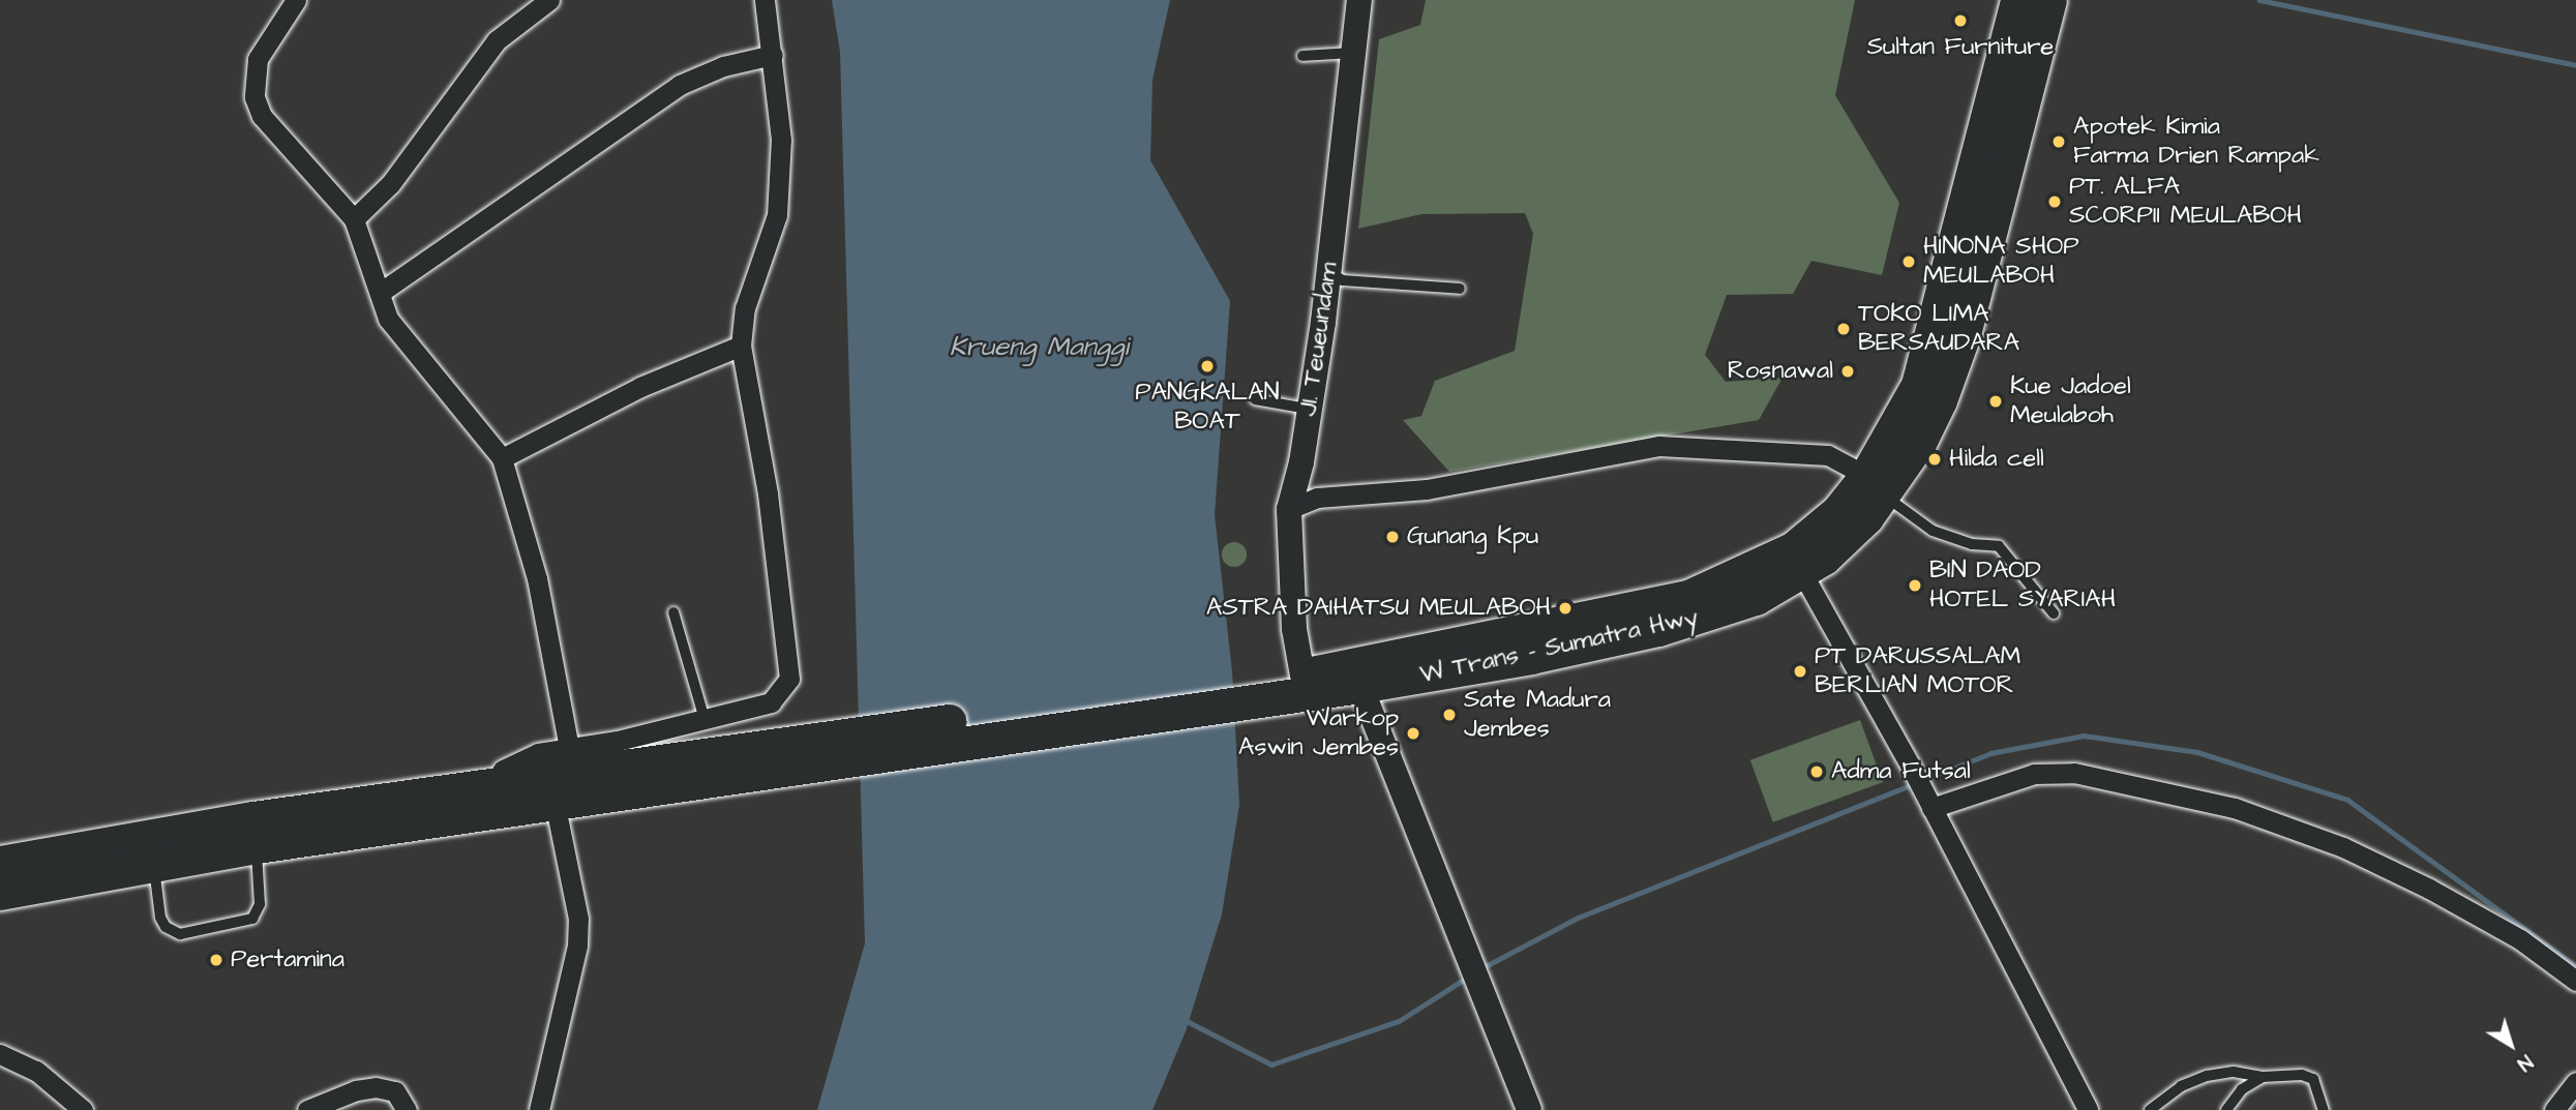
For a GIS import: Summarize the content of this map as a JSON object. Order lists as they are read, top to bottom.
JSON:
{
  "streets": {
    "highway": ["W Trans - Sumatra Hwy"],
    "street": ["JI. Teueundam"]
  },
  "crossings": [
    ["JI. Teueundam", "W Trans - Sumatra Hwy"]
  ],
  "water": ["Krueng Manggi"],
  "places": [
    "Sultan Furniture",
    "Apotek Kimia Farma Drien Rampak",
    "PT. ALFA SCORPII MEULABOH",
    "HINONA SHOP MEULABOH",
    "TOKO LIMA BERSAUDARA",
    "PANGKALAN BOAT",
    "Rosnawal",
    "Kue Jadoel Meulaboh",
    "Hilda cell",
    "Gunang Kpu",
    "BIN DAOD HOTEL SYARIAH",
    "ASTRA DAIHATSU MEULABOH",
    "PT DARUSSALAM BERLIAN MOTOR",
    "Sate Madura Jembes",
    "Warkop Aswin Jembes",
    "Adma Futsal",
    "Pertamina"
  ],
  "north": "bottom right"
}
